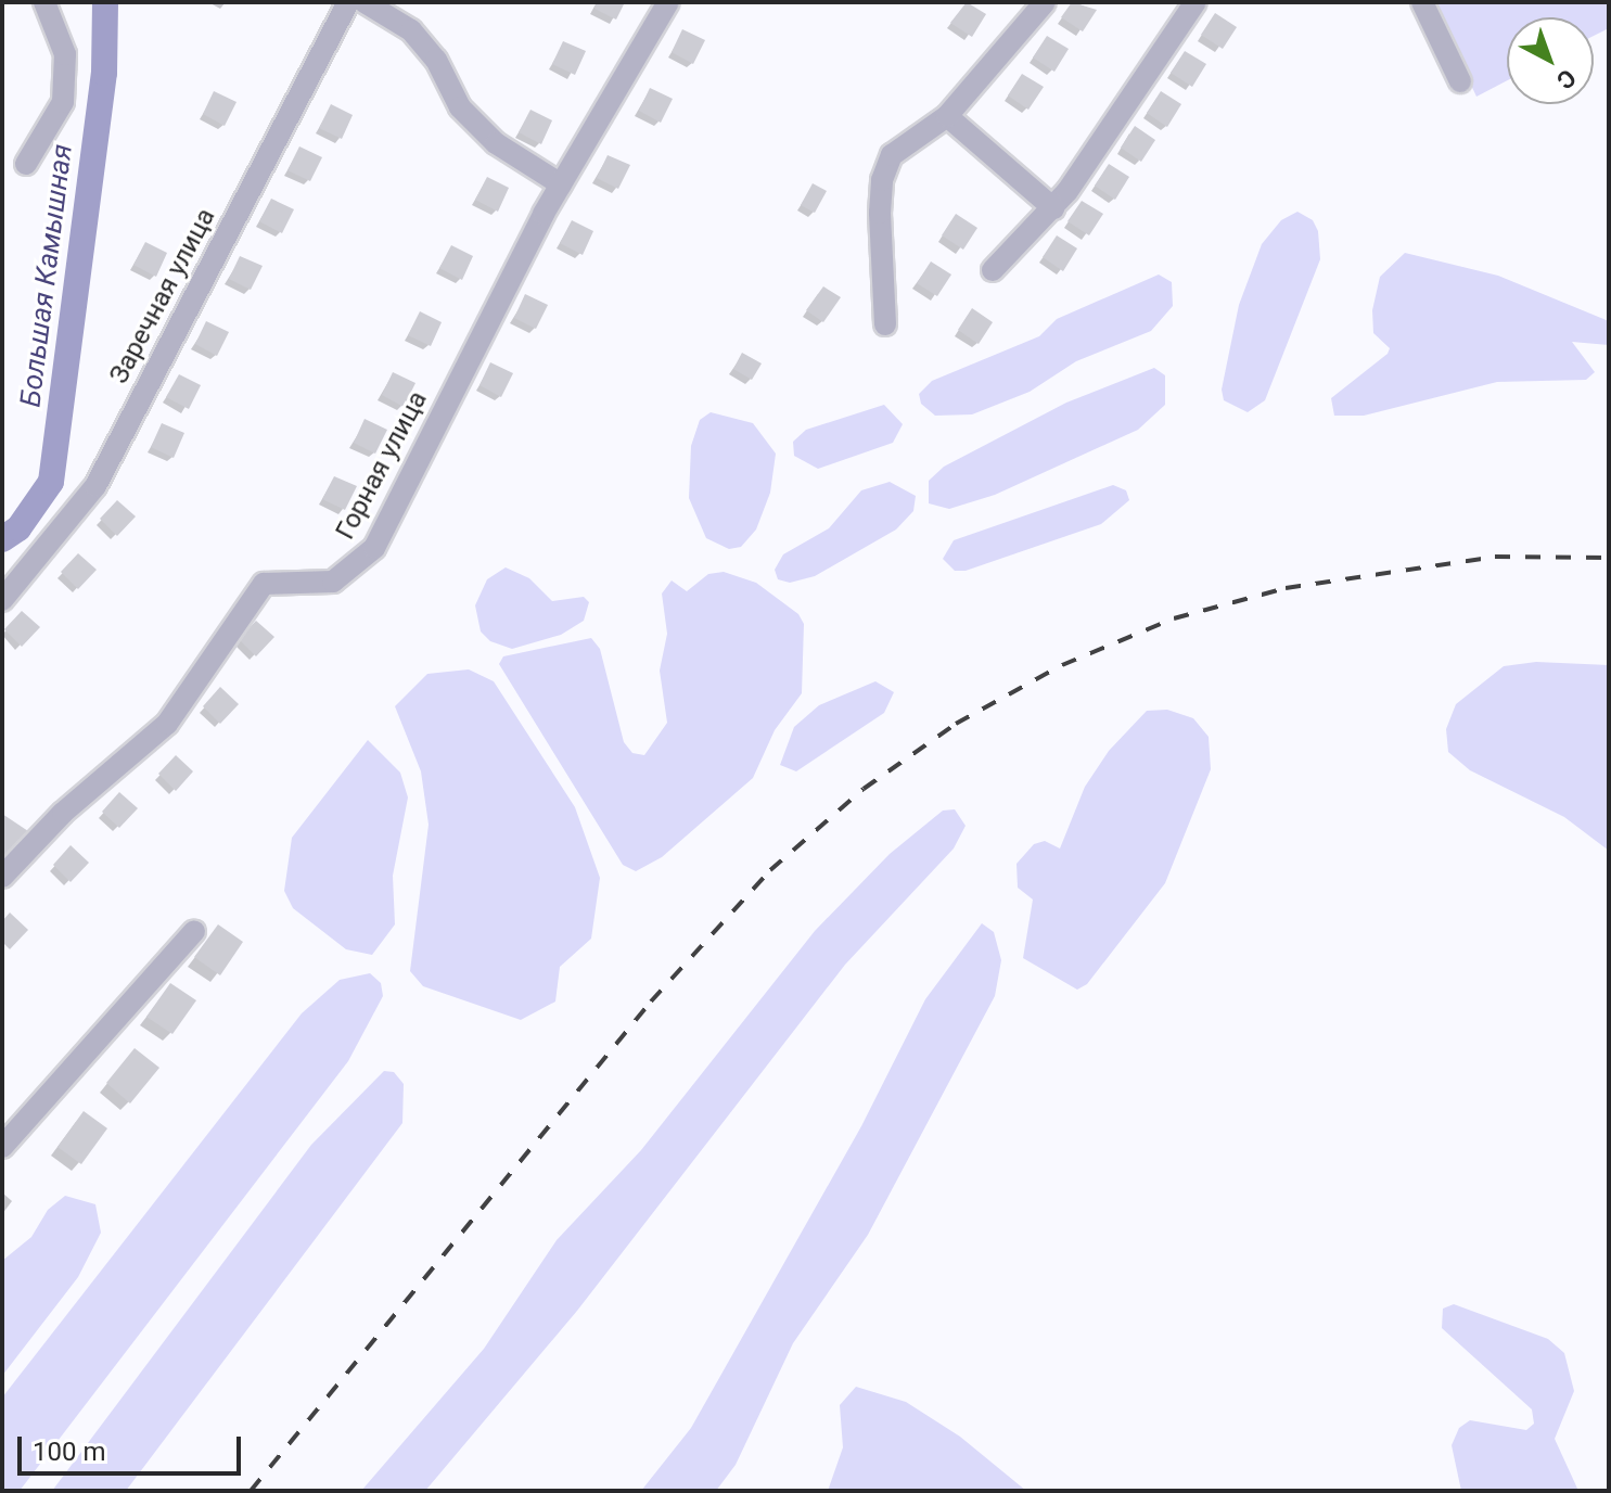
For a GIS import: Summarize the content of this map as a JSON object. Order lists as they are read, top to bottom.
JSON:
{
  "streets": {
    "street": ["Заречная улица", "Горная улица"]
  },
  "water": ["Большая Камышная"],
  "scale_bar": "100 m",
  "north": "bottom right"
}
